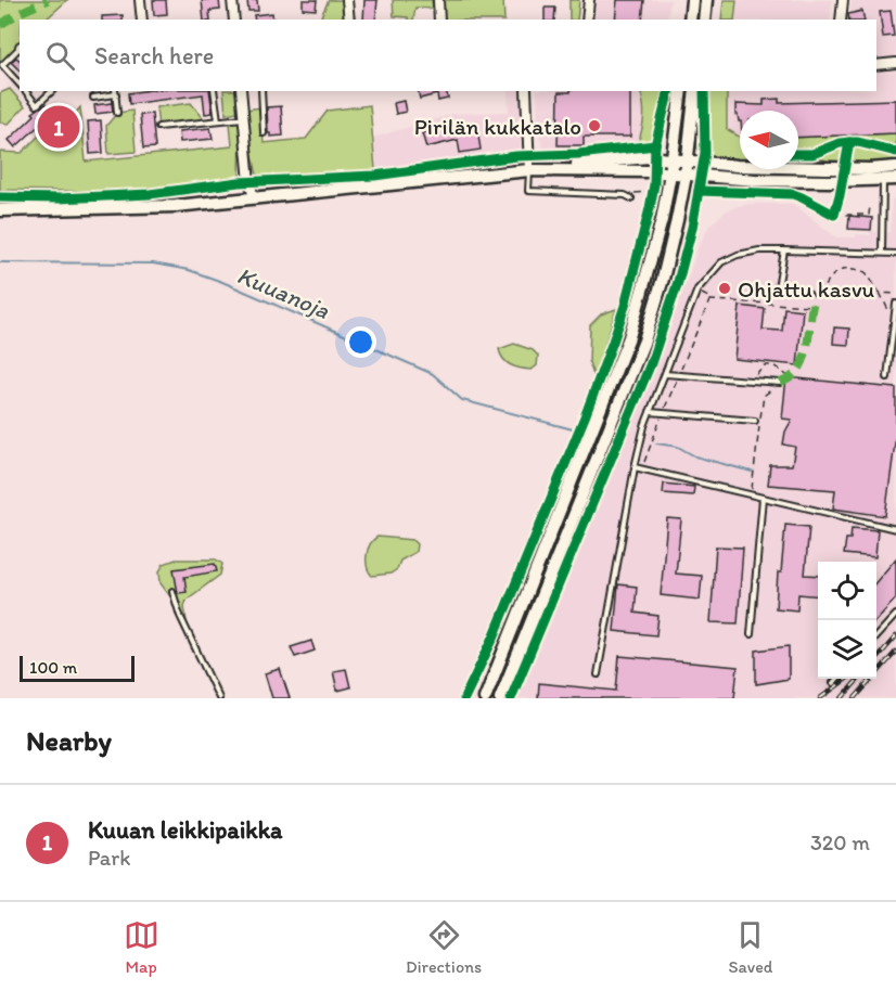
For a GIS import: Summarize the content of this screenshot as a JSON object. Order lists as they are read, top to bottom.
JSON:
{
  "water": ["Kuuanoja"],
  "places": ["Pirilän kukkatalo", "Ohjattu kasvu"],
  "scale_bar": "100 m",
  "north": "left",
  "page": {
    "search": "Search here",
    "pins": "1",
    "scale": "100 m",
    "heading": "Nearby",
    "list": [
      {
        "mark": "1",
        "name": "Kuuan leikkipaikka",
        "note": "Park",
        "value": "320 m"
      }
    ],
    "nav": ["Map", "Directions", "Saved"]
  }
}
